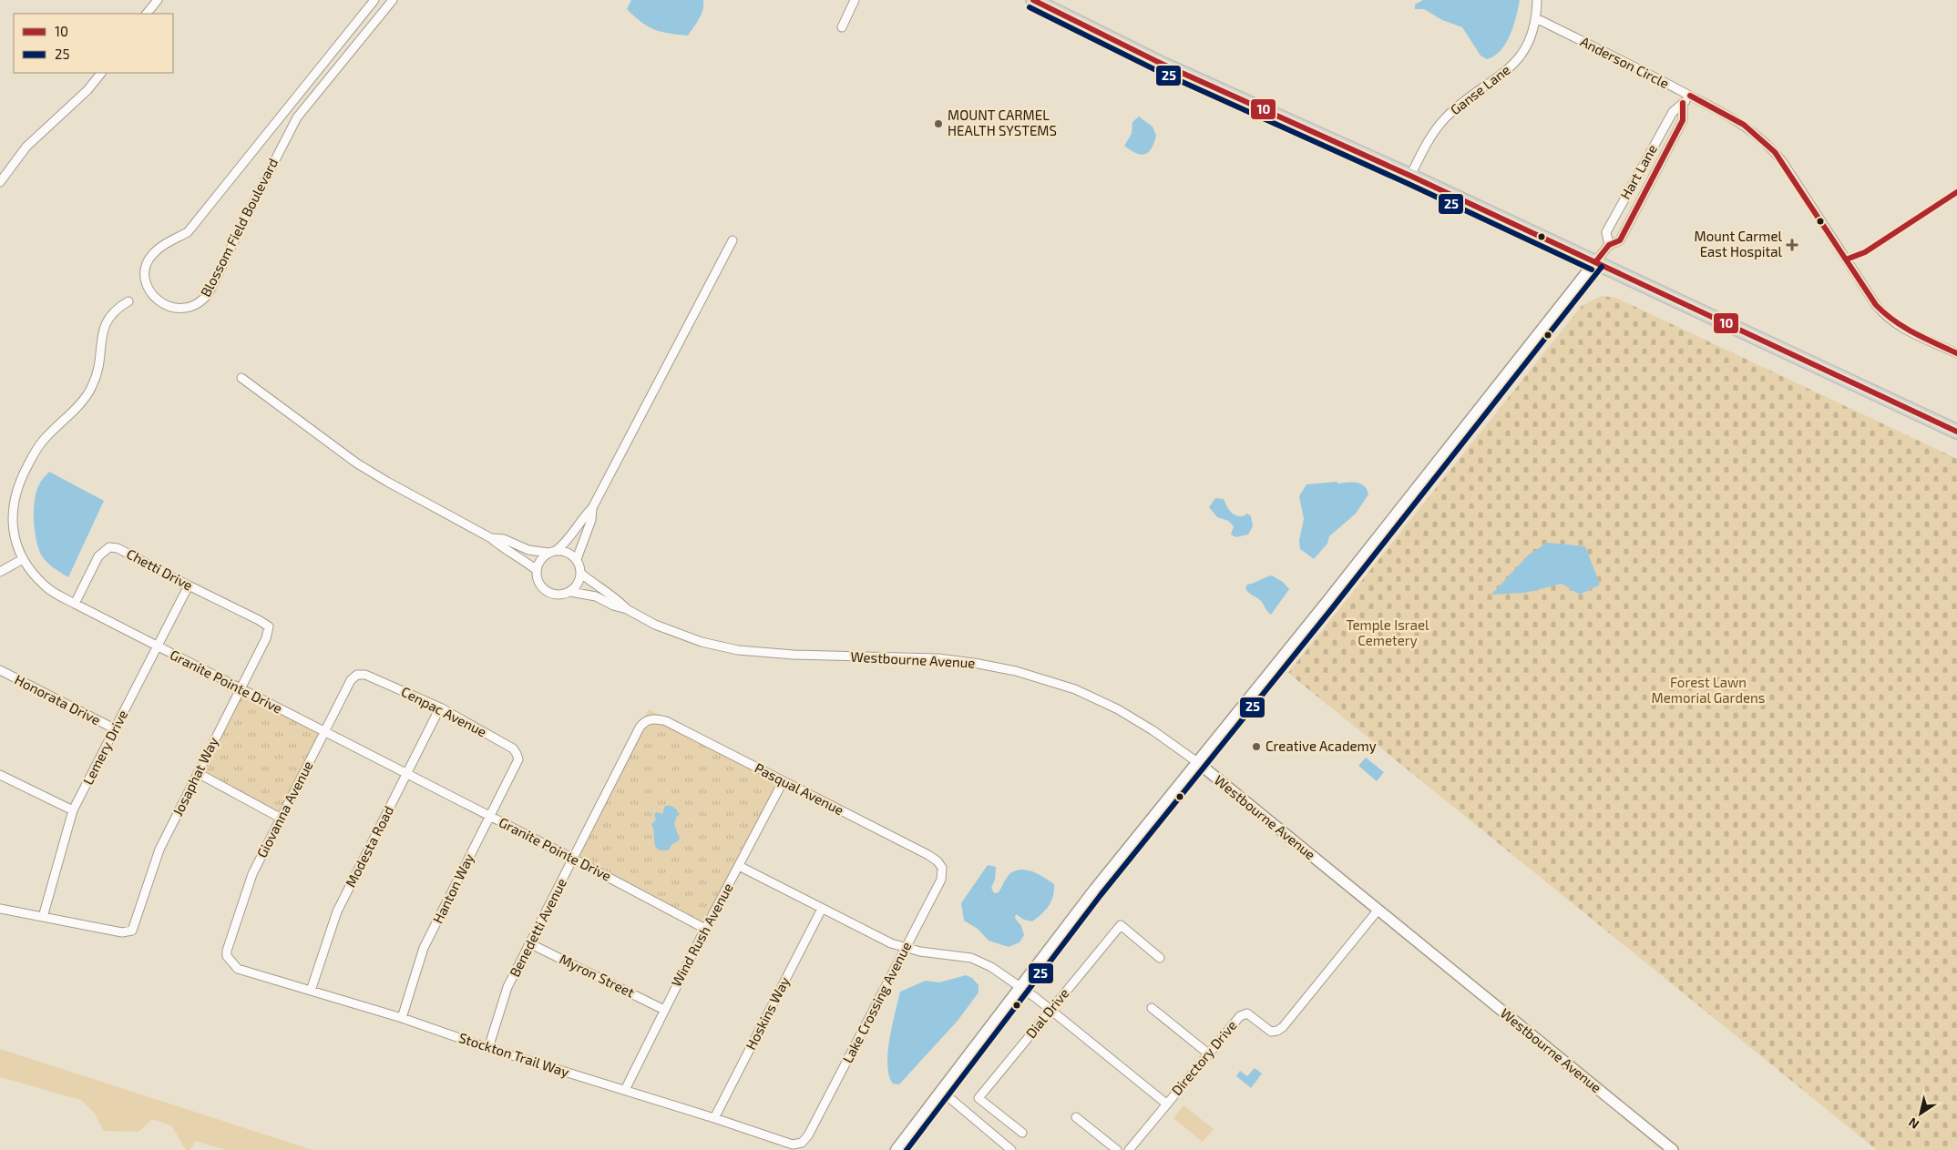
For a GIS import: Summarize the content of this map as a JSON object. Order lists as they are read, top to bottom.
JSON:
{
  "streets": {
    "street": [
      "Anderson Circle",
      "Ganse Lane",
      "Hart Lane",
      "Blossom Field Boulevard",
      "Chetti Drive",
      "Westbourne Avenue",
      "Granite Pointe Drive",
      "Honorata Drive",
      "Cenpac Avenue",
      "Lemery Drive",
      "Josaphat Way",
      "Pasqual Avenue",
      "Giovanna Avenue",
      "Modesta Road",
      "Hanton Way",
      "Benedetti Avenue",
      "Wind Rush Avenue",
      "Myron Street",
      "Lake Crossing Avenue",
      "Hoskins Way",
      "Dial Drive",
      "Stockton Trail Way",
      "Directory Drive"
    ]
  },
  "crossings": [
    ["Anderson Circle", "Ganse Lane"],
    ["Anderson Circle", "Hart Lane"],
    ["Chetti Drive", "Granite Pointe Drive"],
    ["Chetti Drive", "Lemery Drive"],
    ["Chetti Drive", "Josaphat Way"],
    ["Westbourne Avenue", "Directory Drive"],
    ["Granite Pointe Drive", "Lemery Drive"],
    ["Granite Pointe Drive", "Josaphat Way"],
    ["Granite Pointe Drive", "Giovanna Avenue"],
    ["Granite Pointe Drive", "Modesta Road"],
    ["Granite Pointe Drive", "Hanton Way"],
    ["Granite Pointe Drive", "Benedetti Avenue"],
    ["Granite Pointe Drive", "Wind Rush Avenue"],
    ["Honorata Drive", "Lemery Drive"],
    ["Cenpac Avenue", "Giovanna Avenue"],
    ["Cenpac Avenue", "Modesta Road"],
    ["Cenpac Avenue", "Hanton Way"],
    ["Lemery Drive", "Josaphat Way"],
    ["Pasqual Avenue", "Benedetti Avenue"],
    ["Pasqual Avenue", "Wind Rush Avenue"],
    ["Pasqual Avenue", "Lake Crossing Avenue"],
    ["Giovanna Avenue", "Stockton Trail Way"],
    ["Modesta Road", "Stockton Trail Way"],
    ["Hanton Way", "Stockton Trail Way"],
    ["Benedetti Avenue", "Myron Street"],
    ["Benedetti Avenue", "Stockton Trail Way"],
    ["Wind Rush Avenue", "Myron Street"],
    ["Wind Rush Avenue", "Stockton Trail Way"],
    ["Lake Crossing Avenue", "Stockton Trail Way"],
    ["Hoskins Way", "Stockton Trail Way"]
  ],
  "parks": ["Temple Israel Cemetery", "Forest Lawn Memorial Gardens"],
  "places": {
    "other": ["MOUNT CARMEL HEALTH SYSTEMS", "Creative Academy"],
    "health": ["Mount Carmel East Hospital"]
  },
  "lines": ["transit line 10", "transit line 25"],
  "legend": ["10", "25"],
  "north": "bottom left"
}
